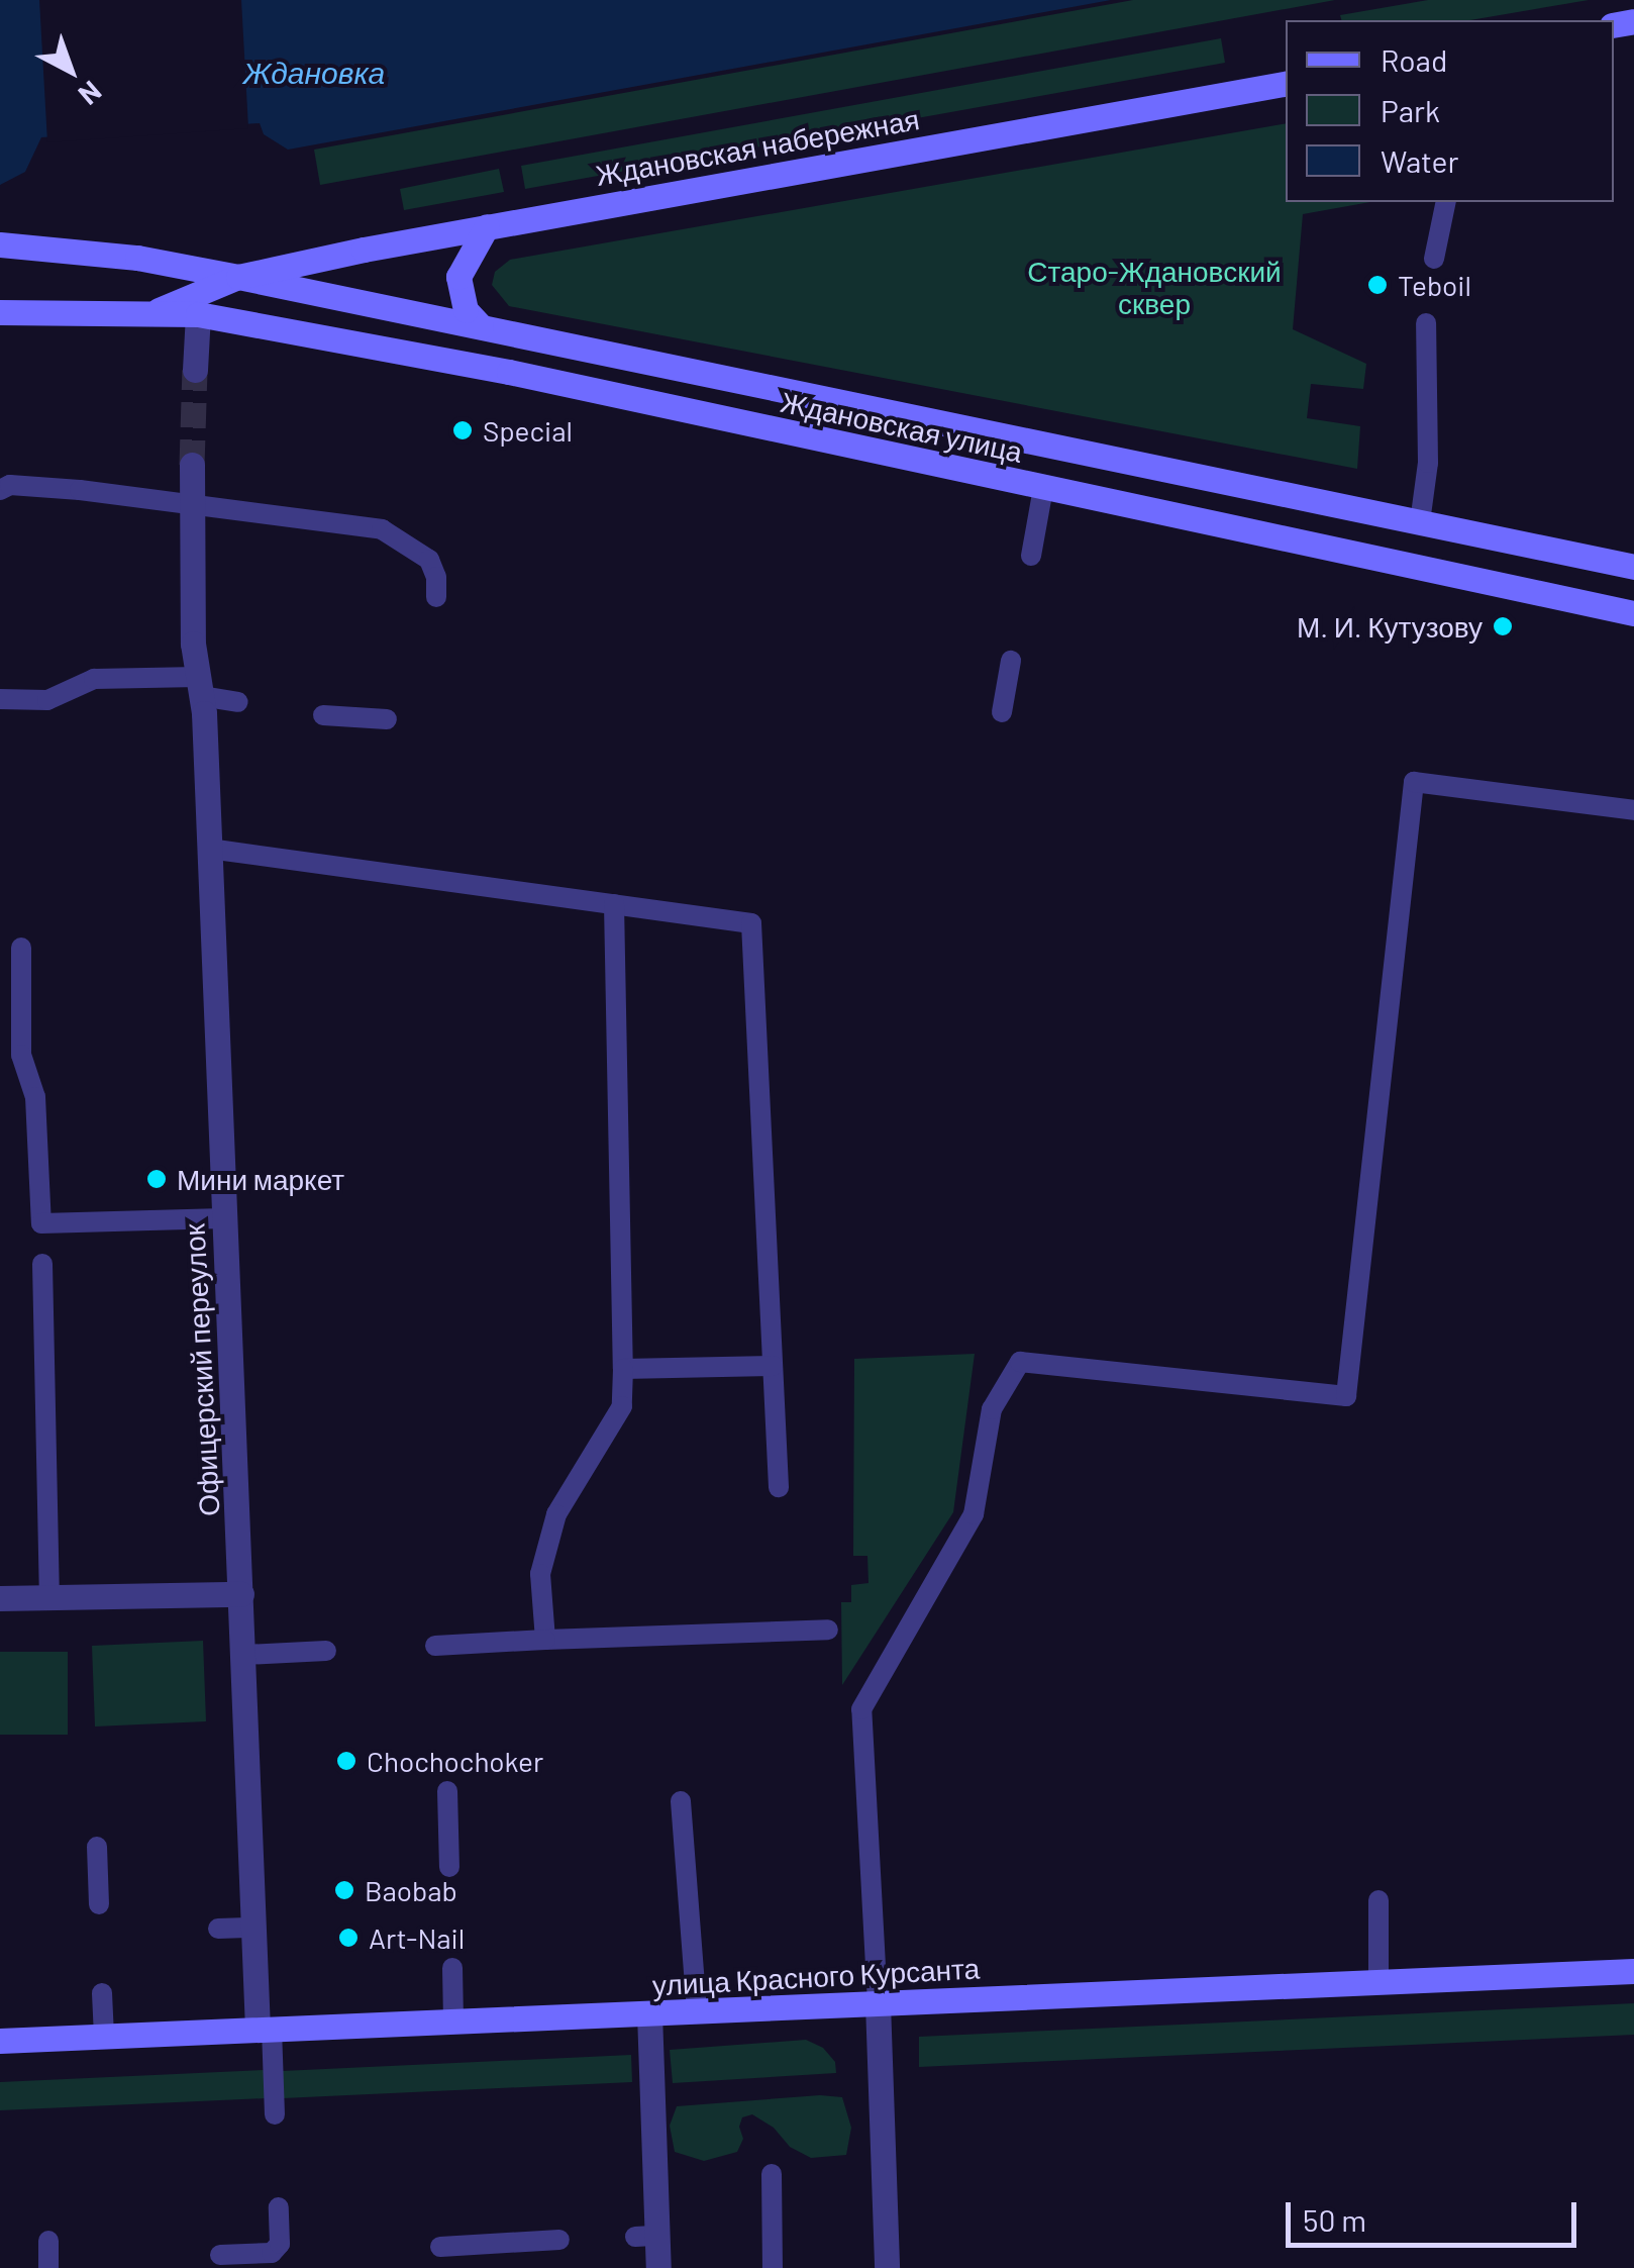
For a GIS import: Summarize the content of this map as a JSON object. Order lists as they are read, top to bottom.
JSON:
{
  "streets": {
    "main road": ["Ждановская набережная", "Ждановская улица", "улица Красного Курсанта"],
    "street": ["Офицерский переулок"]
  },
  "crossings": [
    ["Ждановская набережная", "Ждановская улица"],
    ["Офицерский переулок", "улица Красного Курсанта"]
  ],
  "water": ["Ждановка"],
  "parks": ["Старо-Ждановский сквер"],
  "places": [
    "Teboil",
    "Special",
    "М. И. Кутузову",
    "Мини маркет",
    "Chochochoker",
    "Baobab",
    "Art-Nail"
  ],
  "legend": ["Road", "Park", "Water"],
  "scale_bar": "50 m",
  "north": "bottom right"
}
